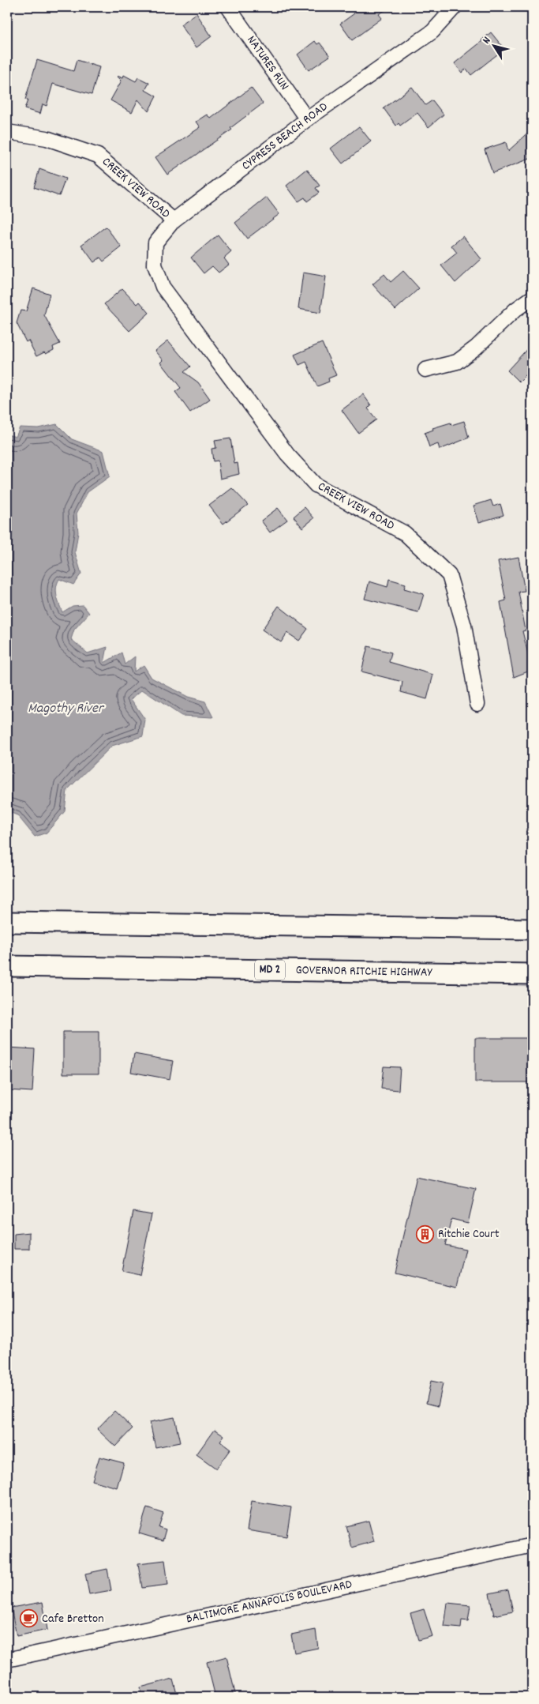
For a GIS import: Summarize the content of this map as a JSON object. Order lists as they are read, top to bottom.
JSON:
{
  "streets": {
    "highway": ["MD 2", "GOVERNOR RITCHIE HIGHWAY"],
    "street": [
      "NATURES RUN",
      "CYPRESS BEACH ROAD",
      "CREEK VIEW ROAD",
      "BALTIMORE ANNAPOLIS BOULEVARD"
    ]
  },
  "crossings": [
    ["NATURES RUN", "CYPRESS BEACH ROAD"],
    ["CYPRESS BEACH ROAD", "CREEK VIEW ROAD"]
  ],
  "water": ["Magothy River"],
  "places": {
    "building": ["Ritchie Court"],
    "cafe": ["Cafe Bretton"]
  },
  "north": "top left"
}
